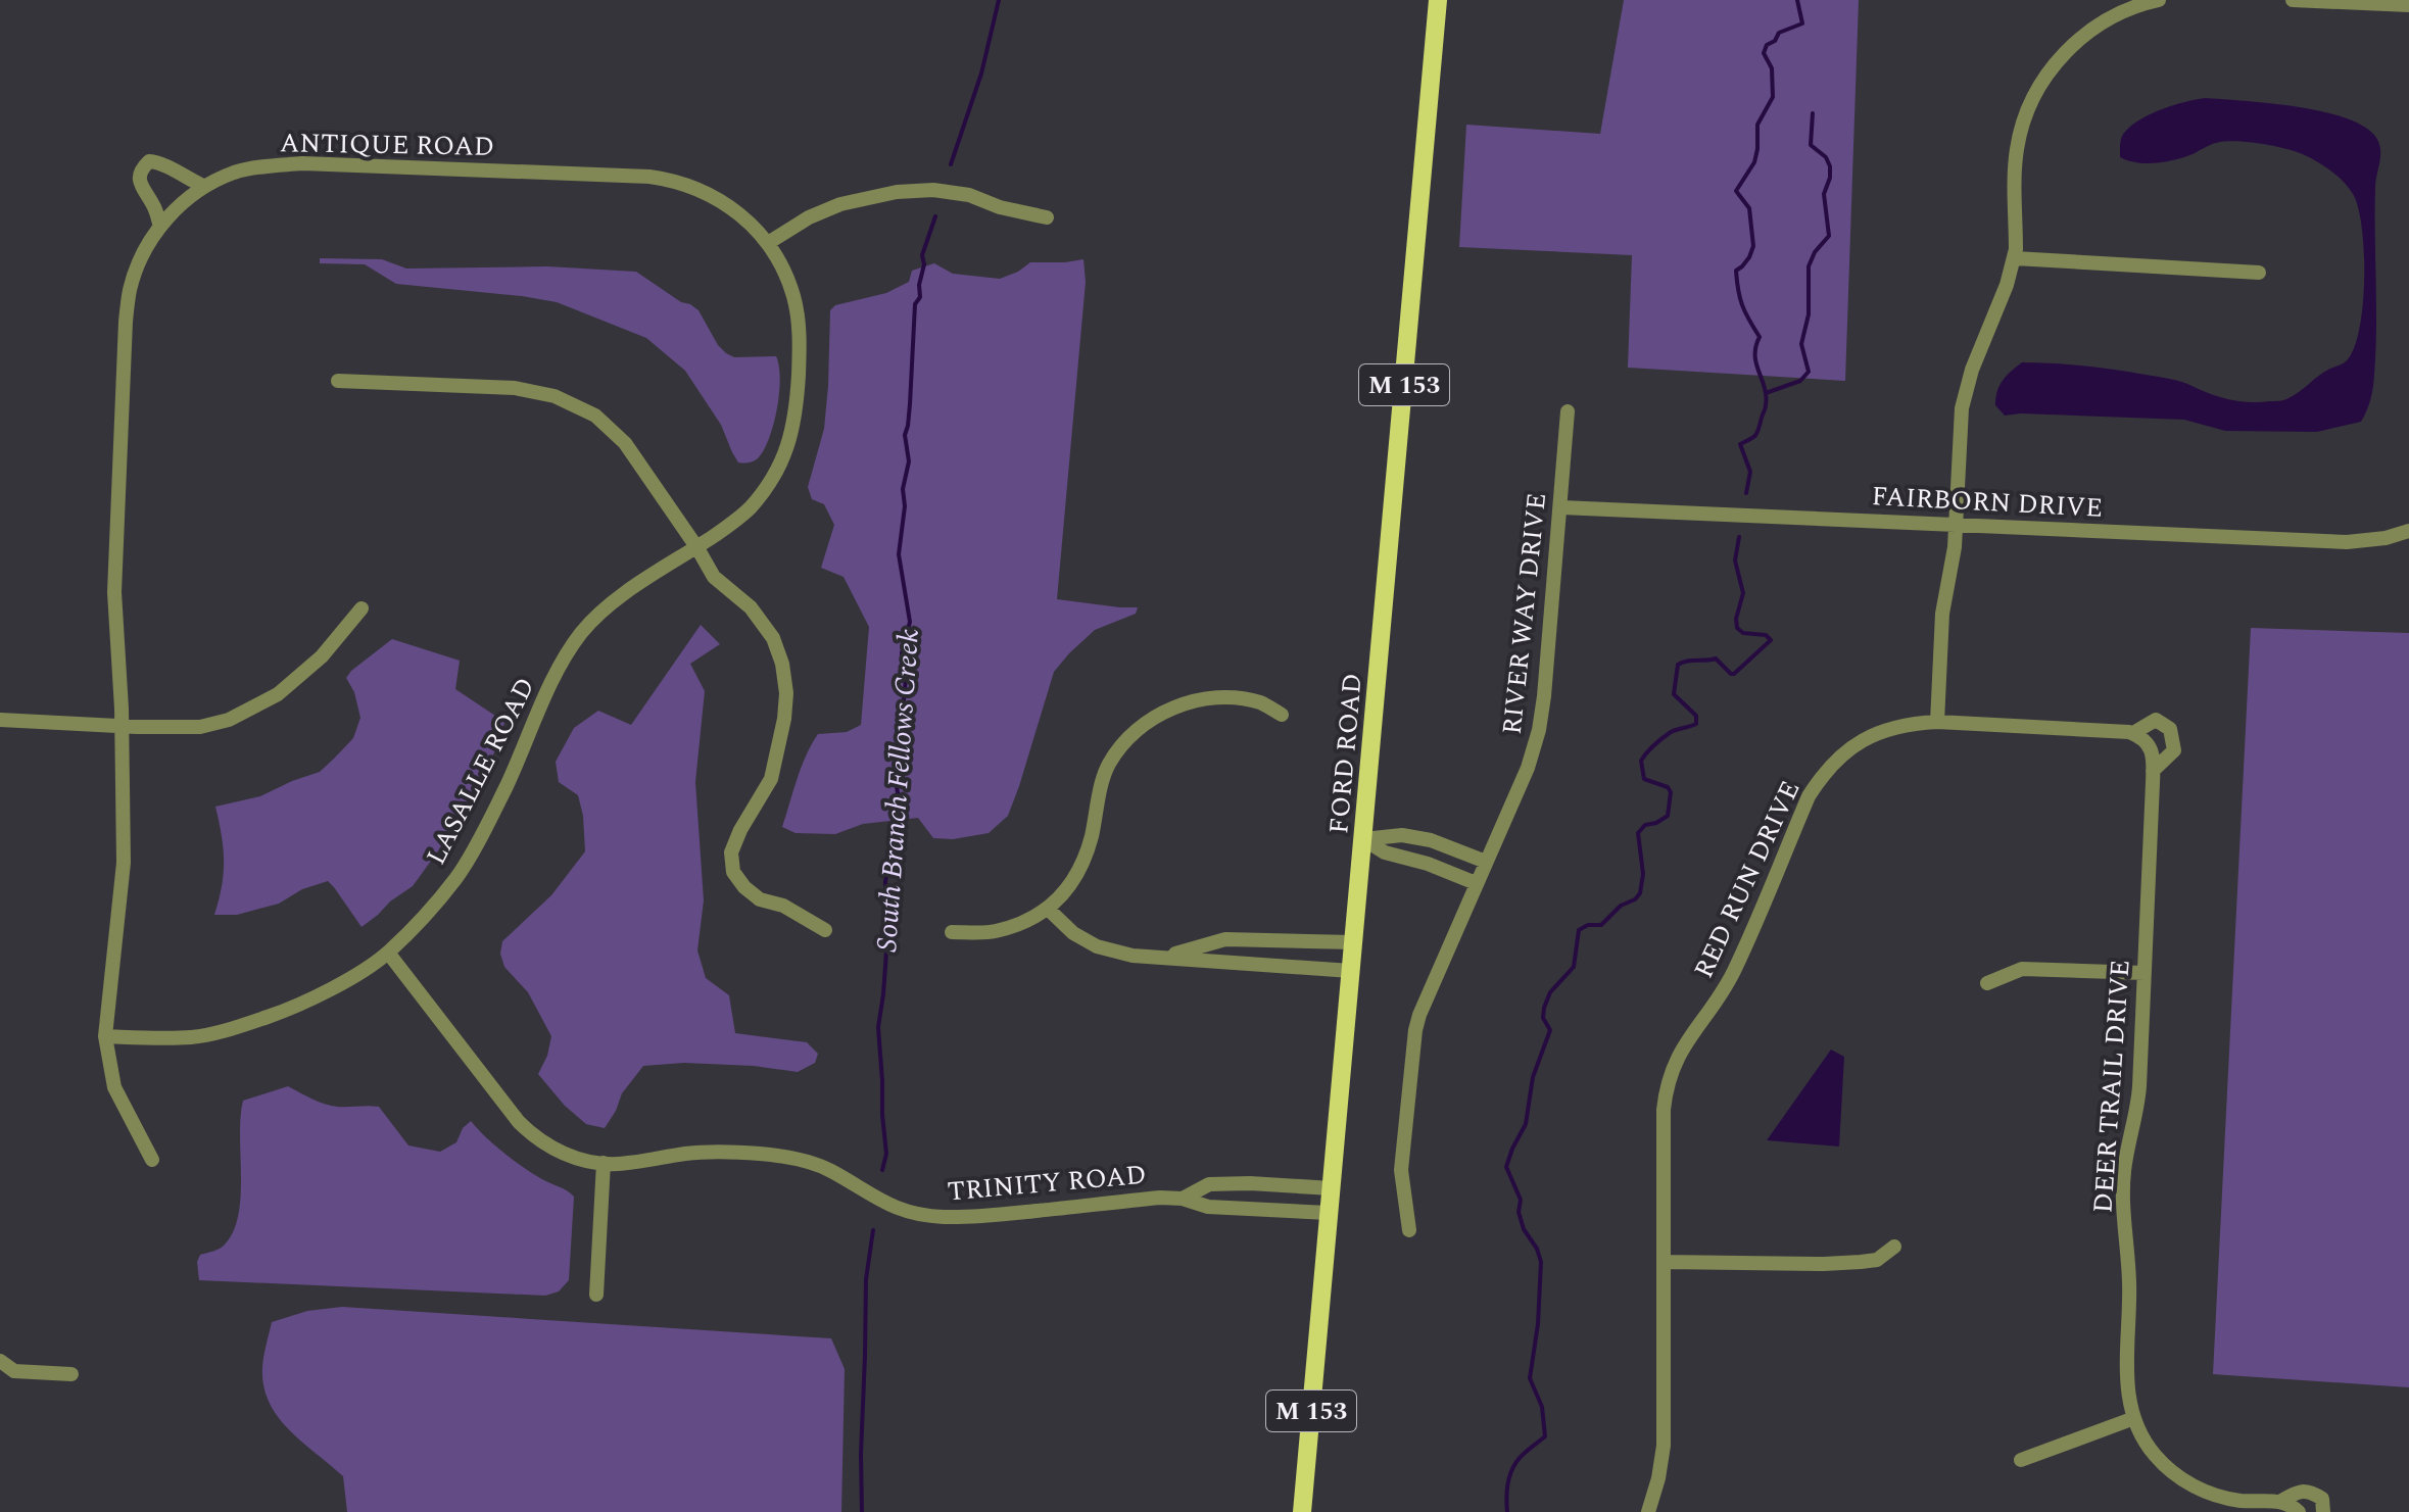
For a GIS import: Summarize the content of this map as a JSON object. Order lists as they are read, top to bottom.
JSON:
{
  "streets": {
    "main road": ["M 153", "FORD ROAD"],
    "street": [
      "ANTIQUE ROAD",
      "FAIRBORN DRIVE",
      "RIVER WAY DRIVE",
      "LASALLE ROAD",
      "RED RUN DRIVE",
      "DEER TRAIL DRIVE",
      "TRINITY ROAD"
    ]
  },
  "crossings": [
    ["ANTIQUE ROAD", "LASALLE ROAD"],
    ["FAIRBORN DRIVE", "RIVER WAY DRIVE"],
    ["FORD ROAD", "TRINITY ROAD"],
    ["LASALLE ROAD", "TRINITY ROAD"],
    ["RED RUN DRIVE", "DEER TRAIL DRIVE"]
  ],
  "water": ["South Branch Fellows Creek"]
}
